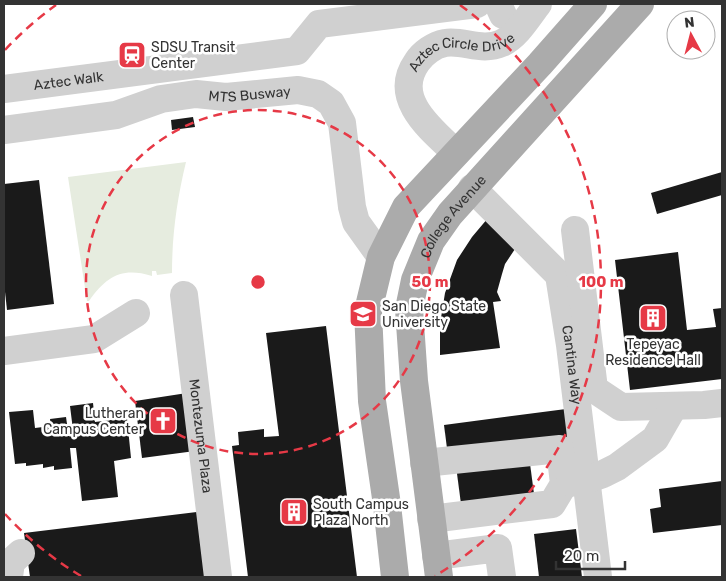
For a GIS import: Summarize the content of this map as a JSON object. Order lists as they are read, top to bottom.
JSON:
{
  "streets": {
    "main road": ["College Avenue"],
    "street": [
      "Aztec Circle Drive",
      "Aztec Walk",
      "MTS Busway",
      "Cantina Way",
      "Montezuma Plaza"
    ]
  },
  "crossings": [
    ["College Avenue", "Cantina Way"]
  ],
  "places": {
    "station": ["SDSU Transit Center"],
    "school or university": ["San Diego State University"],
    "building": ["Tepeyac Residence Hall", "South Campus Plaza North"],
    "church": ["Lutheran Campus Center"]
  },
  "scale_bar": "20 m",
  "north": "top",
  "rings": ["50 m", "100 m"]
}
